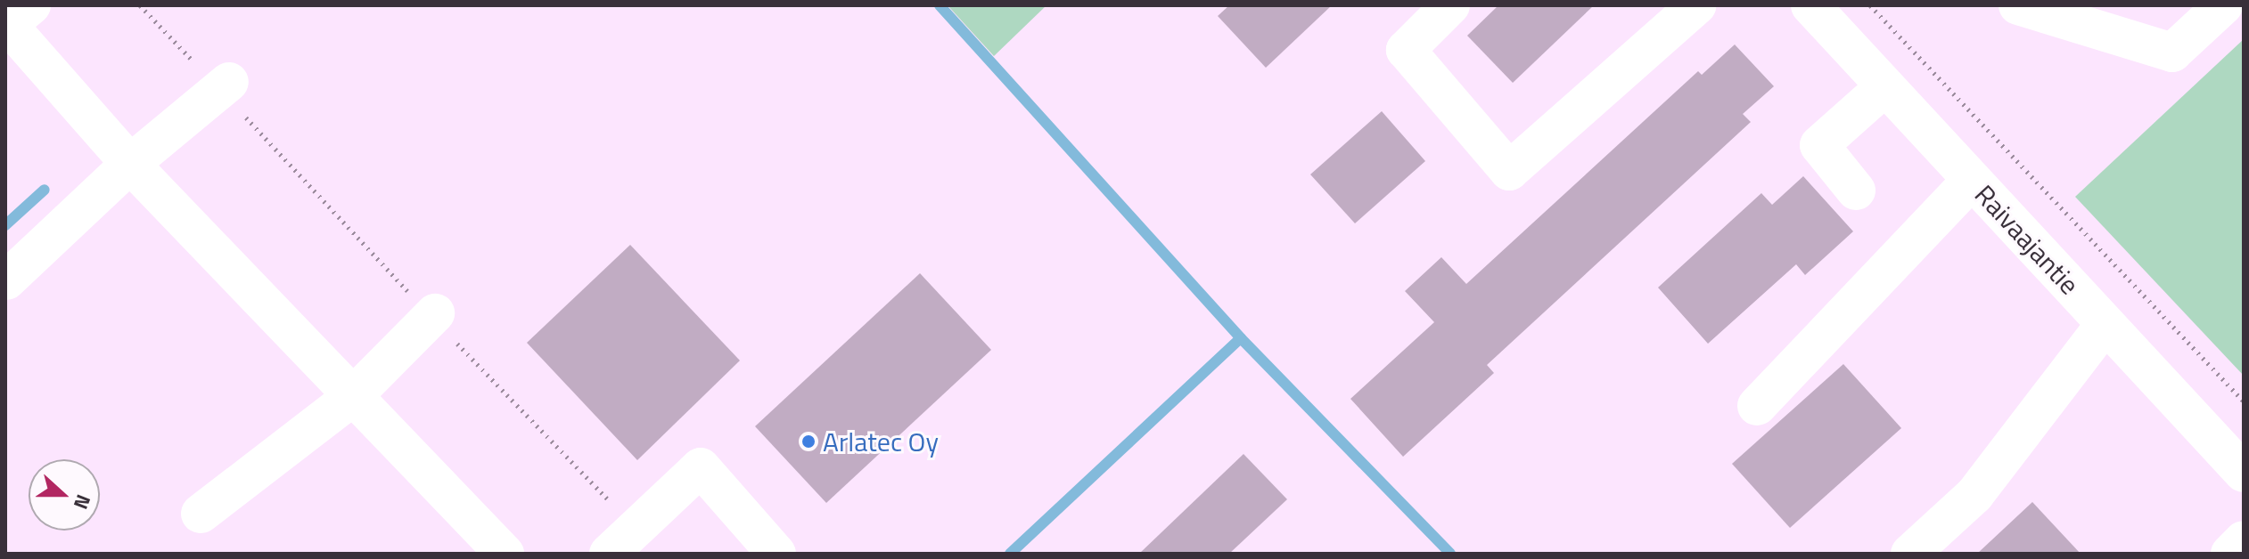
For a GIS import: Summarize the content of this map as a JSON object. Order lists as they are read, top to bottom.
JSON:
{
  "streets": {
    "street": ["Raivaajantie"]
  },
  "places": ["Arlatec Oy"],
  "north": "right"
}
